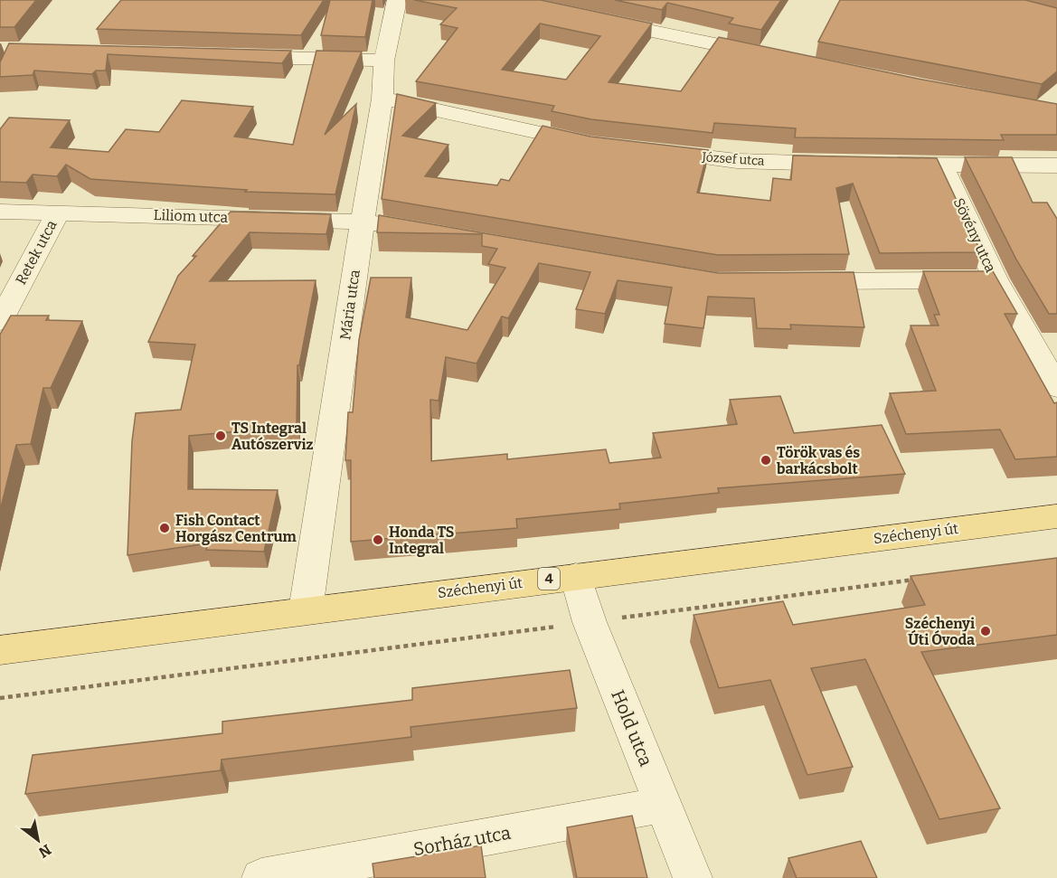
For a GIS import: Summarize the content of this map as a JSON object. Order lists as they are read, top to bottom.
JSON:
{
  "streets": {
    "main road": ["Széchenyi út", "4"],
    "street": [
      "József utca",
      "Liliom utca",
      "Sövény utca",
      "Retek utca",
      "Mária utca",
      "Hold utca",
      "Sorház utca"
    ]
  },
  "crossings": [
    ["József utca", "Sövény utca"],
    ["Liliom utca", "Retek utca"],
    ["Liliom utca", "Mária utca"],
    ["Mária utca", "Széchenyi út"],
    ["Széchenyi út", "Hold utca"],
    ["Hold utca", "Sorház utca"]
  ],
  "places": [
    "TS Integral Autószerviz",
    "Török vas és barkácsbolt",
    "Fish Contact Horgász Centrum",
    "Honda TS Integral",
    "Széchenyi Úti Óvoda"
  ],
  "north": "bottom right"
}
